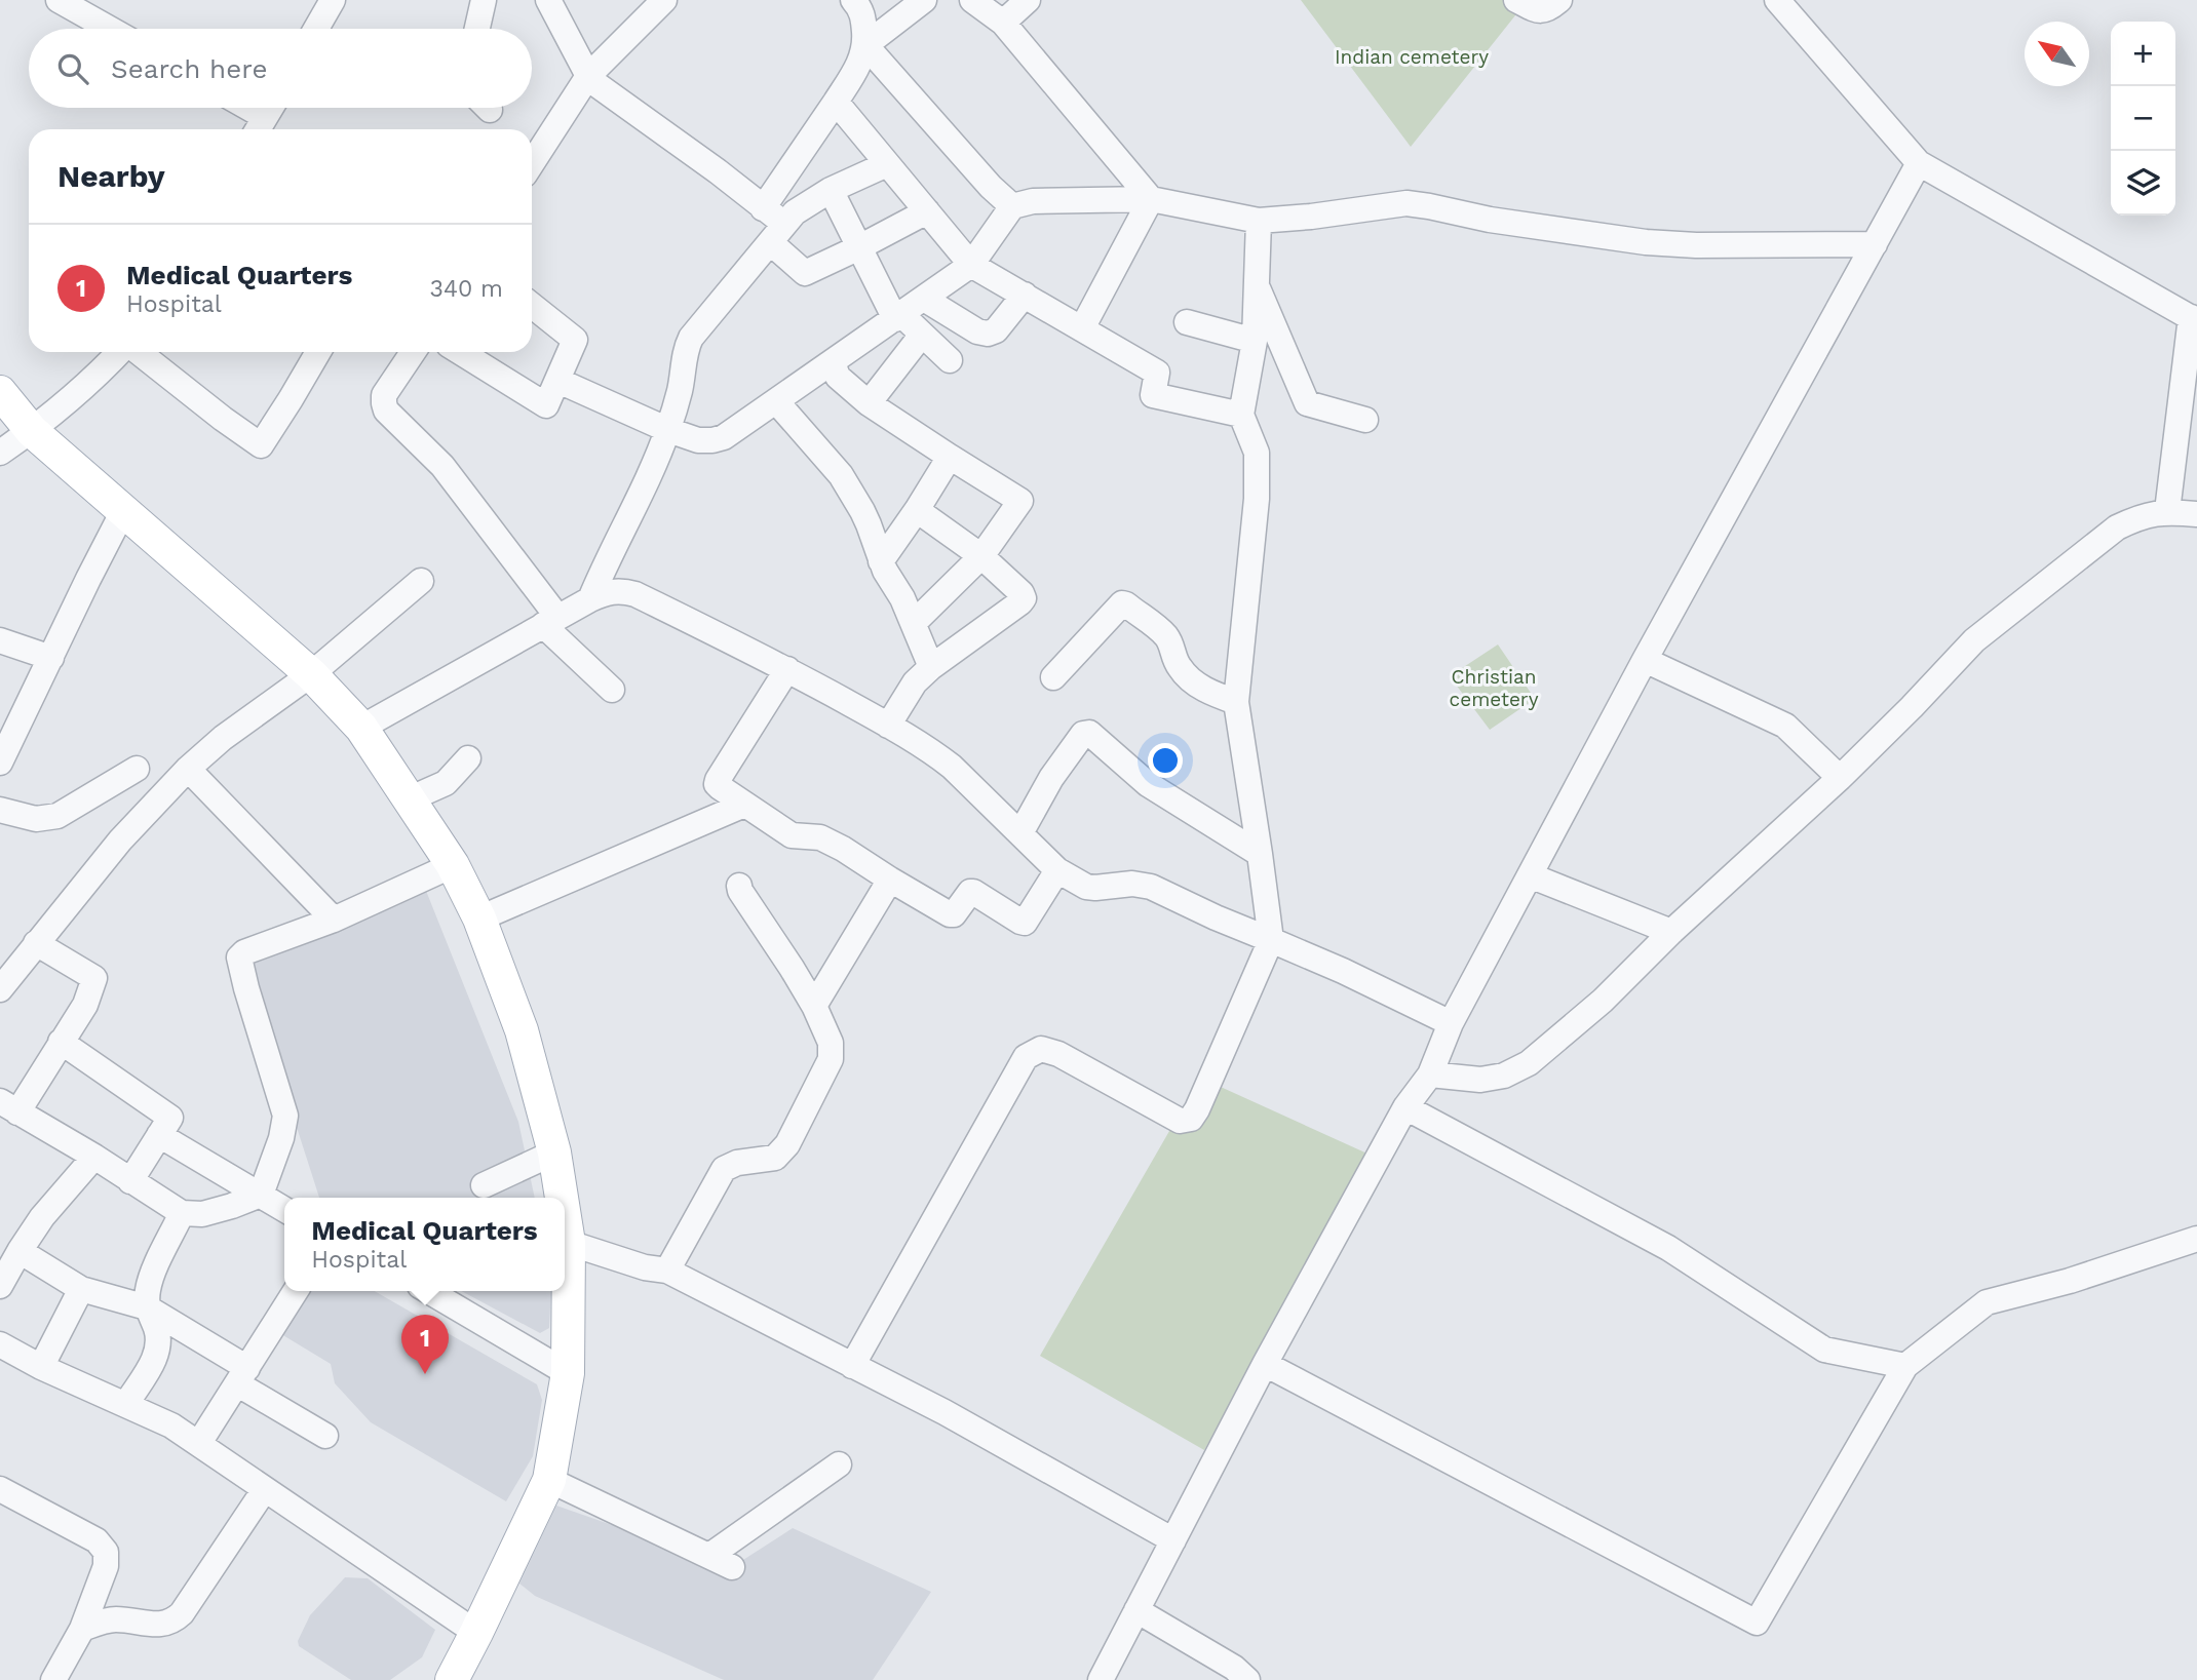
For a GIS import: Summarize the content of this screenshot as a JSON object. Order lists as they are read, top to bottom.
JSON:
{
  "parks": ["Indian cemetery", "Christian cemetery"],
  "north": "top left",
  "page": {
    "map_buttons": ["+", "−"],
    "search": "Search here",
    "heading": "Nearby",
    "list": [
      {
        "mark": "1",
        "name": "Medical Quarters",
        "note": "Hospital",
        "value": "340 m"
      }
    ],
    "popup": ["Medical Quarters", "Hospital"],
    "pins": "1"
  }
}
